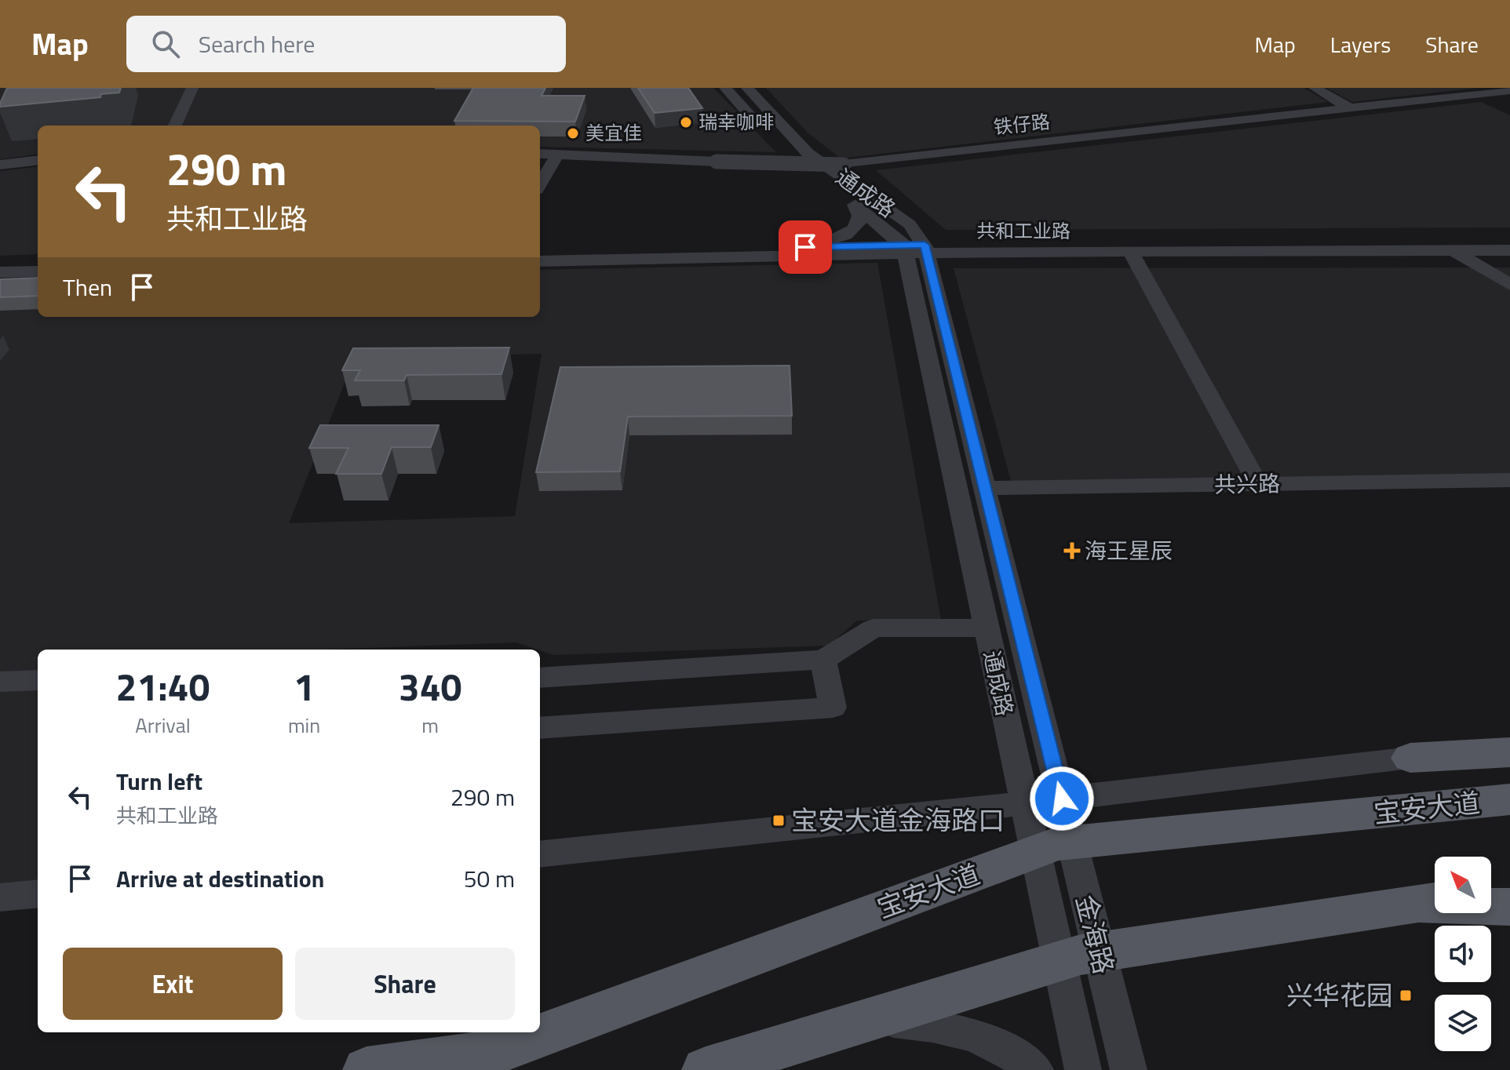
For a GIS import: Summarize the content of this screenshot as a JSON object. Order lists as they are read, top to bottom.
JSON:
{
  "streets": {
    "main road": ["宝安大道"],
    "street": [
      "铁仔路",
      "通成路",
      "共和工业路",
      "共兴路",
      "金海路"
    ]
  },
  "crossings": [
    ["通成路", "共和工业路"],
    ["通成路", "共兴路"],
    ["通成路", "金海路"],
    ["宝安大道", "金海路"]
  ],
  "places": {
    "other": ["瑞幸咖啡", "美宜佳"],
    "health": ["海王星辰"],
    "transit": ["宝安大道金海路口", "兴华花园"]
  },
  "north": "top left",
  "page": {
    "header": "Map",
    "search": "Search here",
    "nav": ["Map", "Layers", "Share"],
    "turn": ["290 m", "共和工业路"],
    "then": "Then",
    "eta": [
      "21:40",
      "Arrival",
      "1",
      "min",
      "340",
      "m"
    ],
    "list": [
      {
        "name": "Turn left",
        "note": "共和工业路",
        "value": "290 m"
      },
      {
        "name": "Arrive at destination",
        "value": "50 m"
      }
    ],
    "buttons": ["Exit", "Share"]
  }
}
